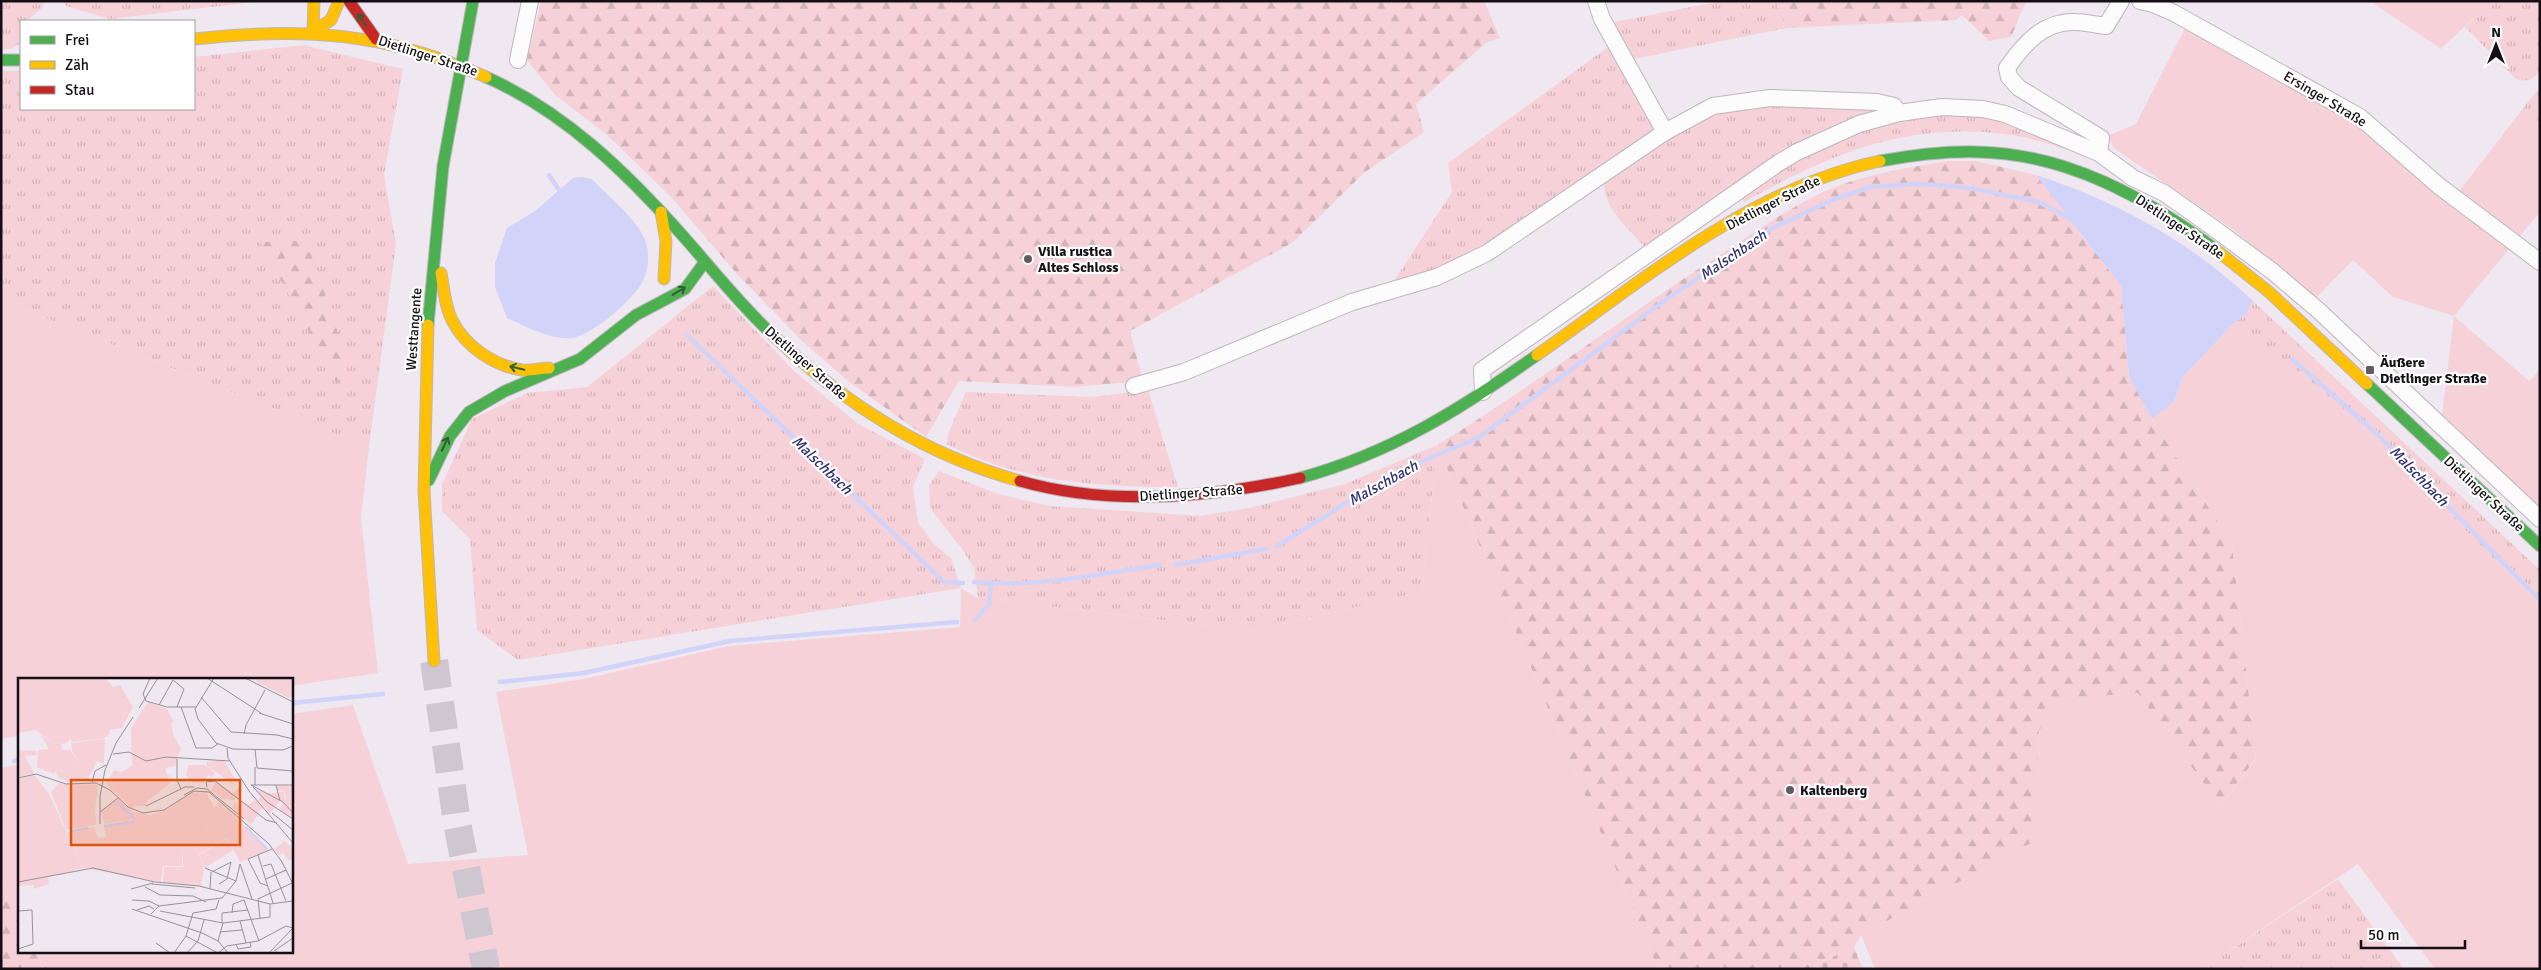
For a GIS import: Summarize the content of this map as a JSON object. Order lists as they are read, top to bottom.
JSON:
{
  "streets": {
    "main road": ["Dietlinger Straße", "Westtangente"],
    "street": ["Ersinger Straße"]
  },
  "water": ["Malschbach"],
  "places": {
    "other": ["Villa rustica Altes Schloss", "Kaltenberg"],
    "transit": ["Äußere Dietlinger Straße"]
  },
  "legend": ["Frei", "Zäh", "Stau"],
  "scale_bar": "50 m",
  "north": "top"
}
